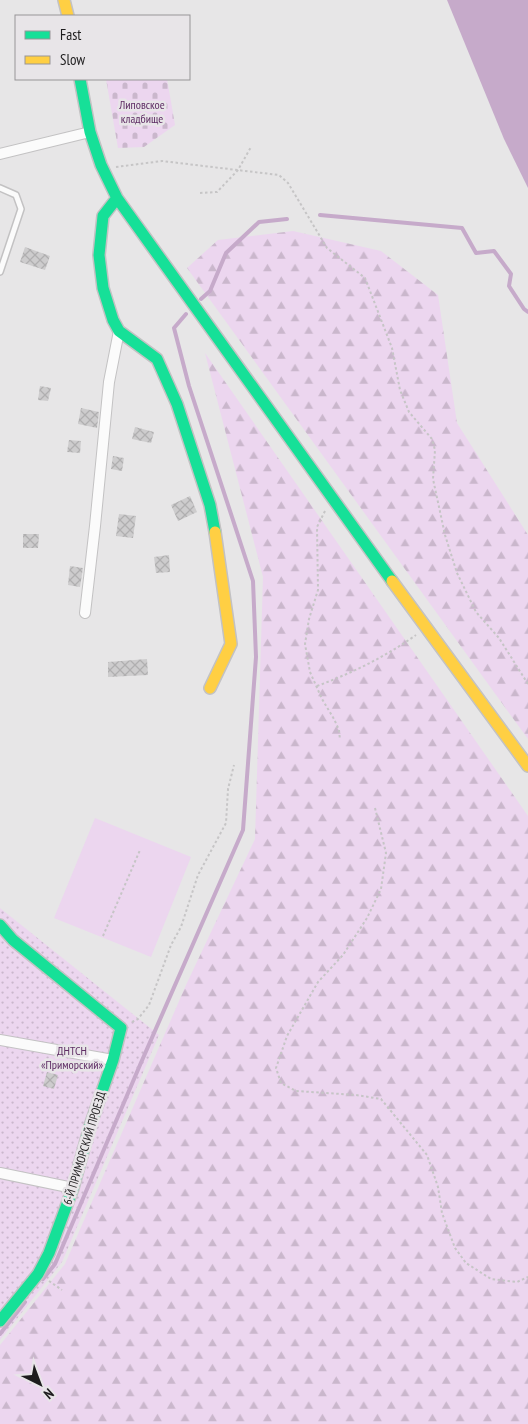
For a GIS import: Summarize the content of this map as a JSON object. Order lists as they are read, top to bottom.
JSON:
{
  "streets": {
    "street": ["6-Й ПРИМОРСКИЙ ПРОЕЗД"]
  },
  "parks": ["Липовское кладбище", "ДНТСН «Приморский»"],
  "legend": ["Fast", "Slow"],
  "north": "bottom right"
}
